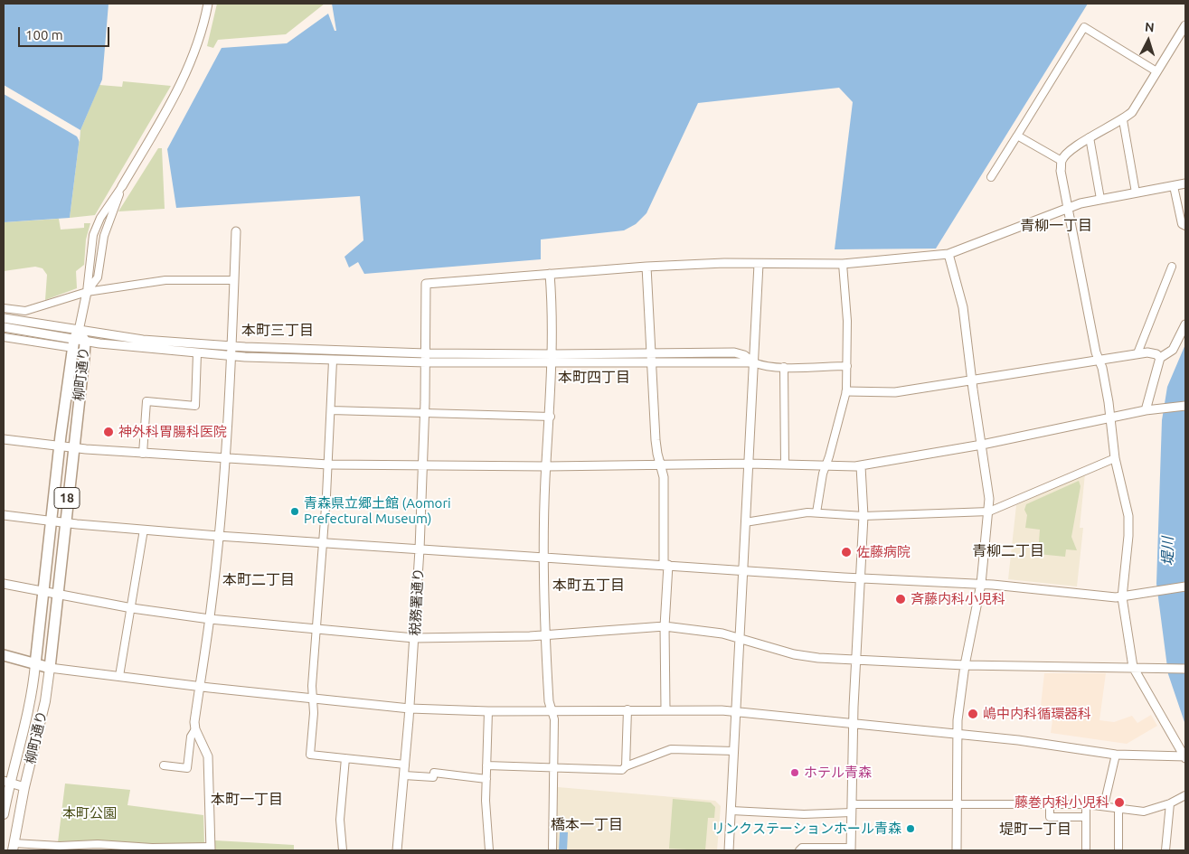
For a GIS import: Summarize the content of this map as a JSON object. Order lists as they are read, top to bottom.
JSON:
{
  "streets": {
    "main road": ["柳町通り", "18"],
    "street": ["税務署通り"]
  },
  "districts": [
    "青柳一丁目",
    "本町三丁目",
    "本町四丁目",
    "青柳二丁目",
    "本町二丁目",
    "本町五丁目",
    "本町一丁目",
    "橋本一丁目",
    "堤町一丁目"
  ],
  "water": ["堤川"],
  "parks": ["本町公園"],
  "places": [
    "神外科胃腸科医院",
    "青森県立郷土館 (Aomori Prefectural Museum)",
    "佐藤病院",
    "斉藤内科小児科",
    "嶋中内科循環器科",
    "ホテル青森",
    "藤巻内科小児科",
    "リンクステーションホール青森"
  ],
  "scale_bar": "100 m",
  "north": "top"
}
